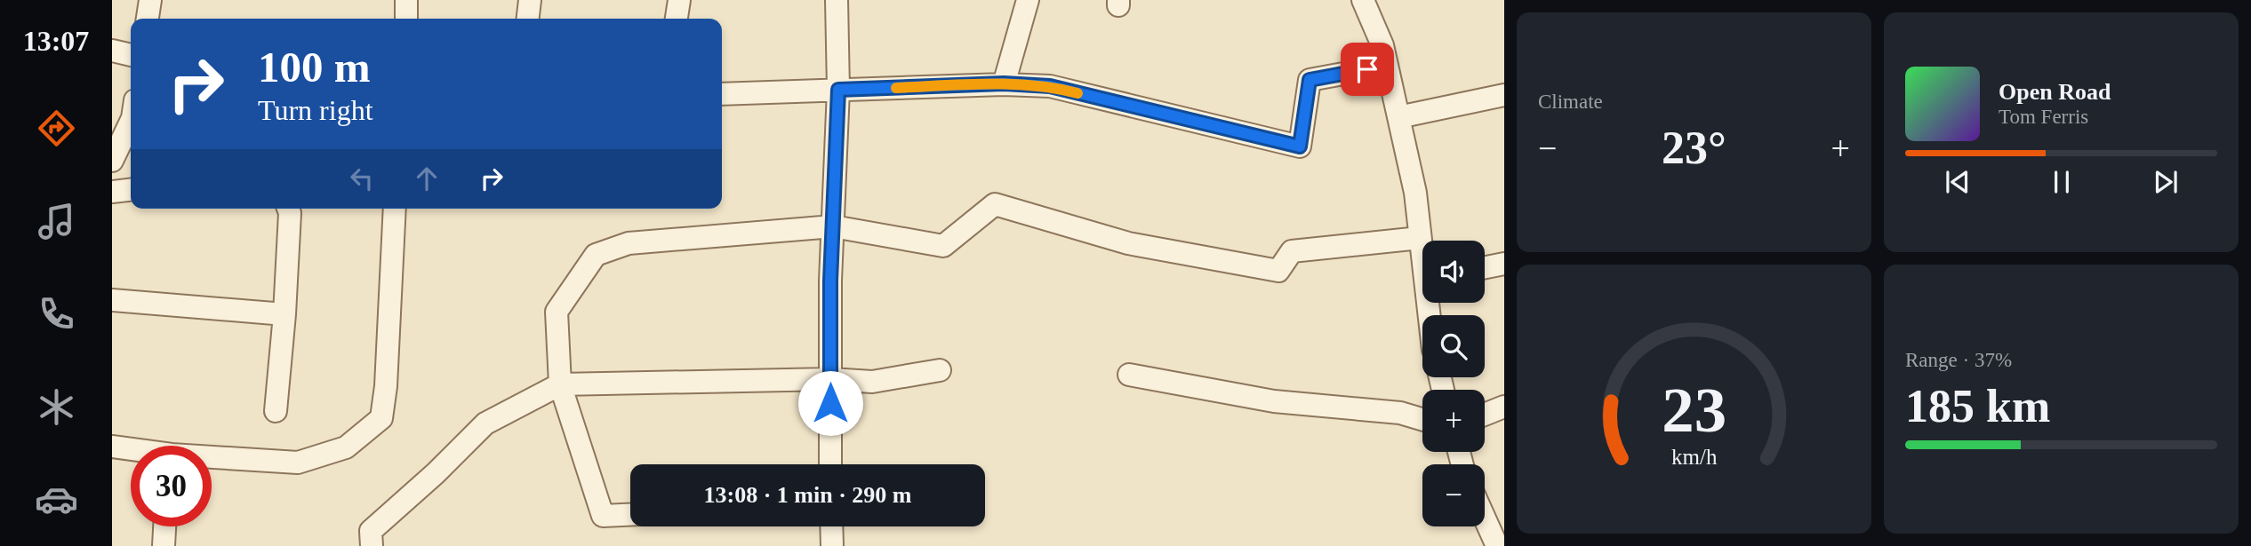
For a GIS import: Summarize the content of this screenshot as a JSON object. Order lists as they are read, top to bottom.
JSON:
{
  "page": {
    "tabs": "13:07",
    "tile": [
      "Climate",
      ["Range · 37%", "185 km"]
    ],
    "turn": ["100 m", "Turn right"],
    "song": ["Open Road", "Tom Ferris"],
    "heat": ["−", "23°", "+"],
    "map_buttons": ["+", "−"],
    "limit": "30",
    "trip": "13:08 · 1 min · 290 m",
    "gauge": ["23", "km/h"]
  }
}
